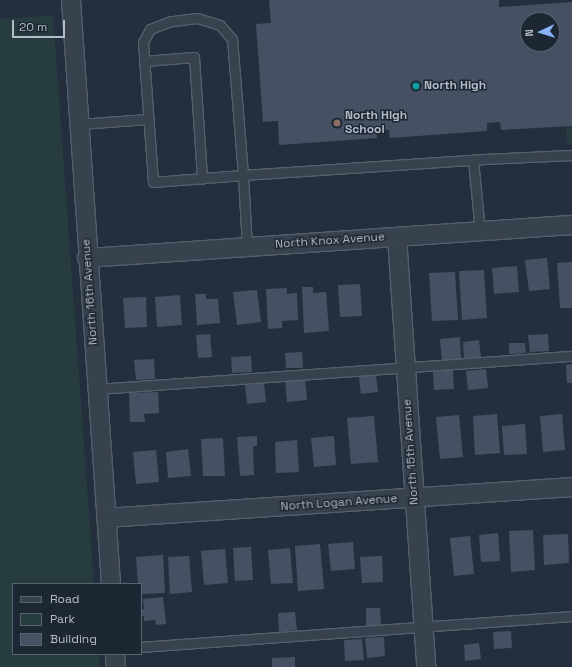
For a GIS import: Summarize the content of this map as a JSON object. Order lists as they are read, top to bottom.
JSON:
{
  "streets": {
    "street": [
      "North Knox Avenue",
      "North 16th Avenue",
      "North 15th Avenue",
      "North Logan Avenue"
    ]
  },
  "crossings": [
    ["North Knox Avenue", "North 16th Avenue"],
    ["North Knox Avenue", "North 15th Avenue"],
    ["North 16th Avenue", "North Logan Avenue"],
    ["North 15th Avenue", "North Logan Avenue"]
  ],
  "places": ["North High", "North High School"],
  "legend": ["Road", "Park", "Building"],
  "scale_bar": "20 m",
  "north": "left"
}
